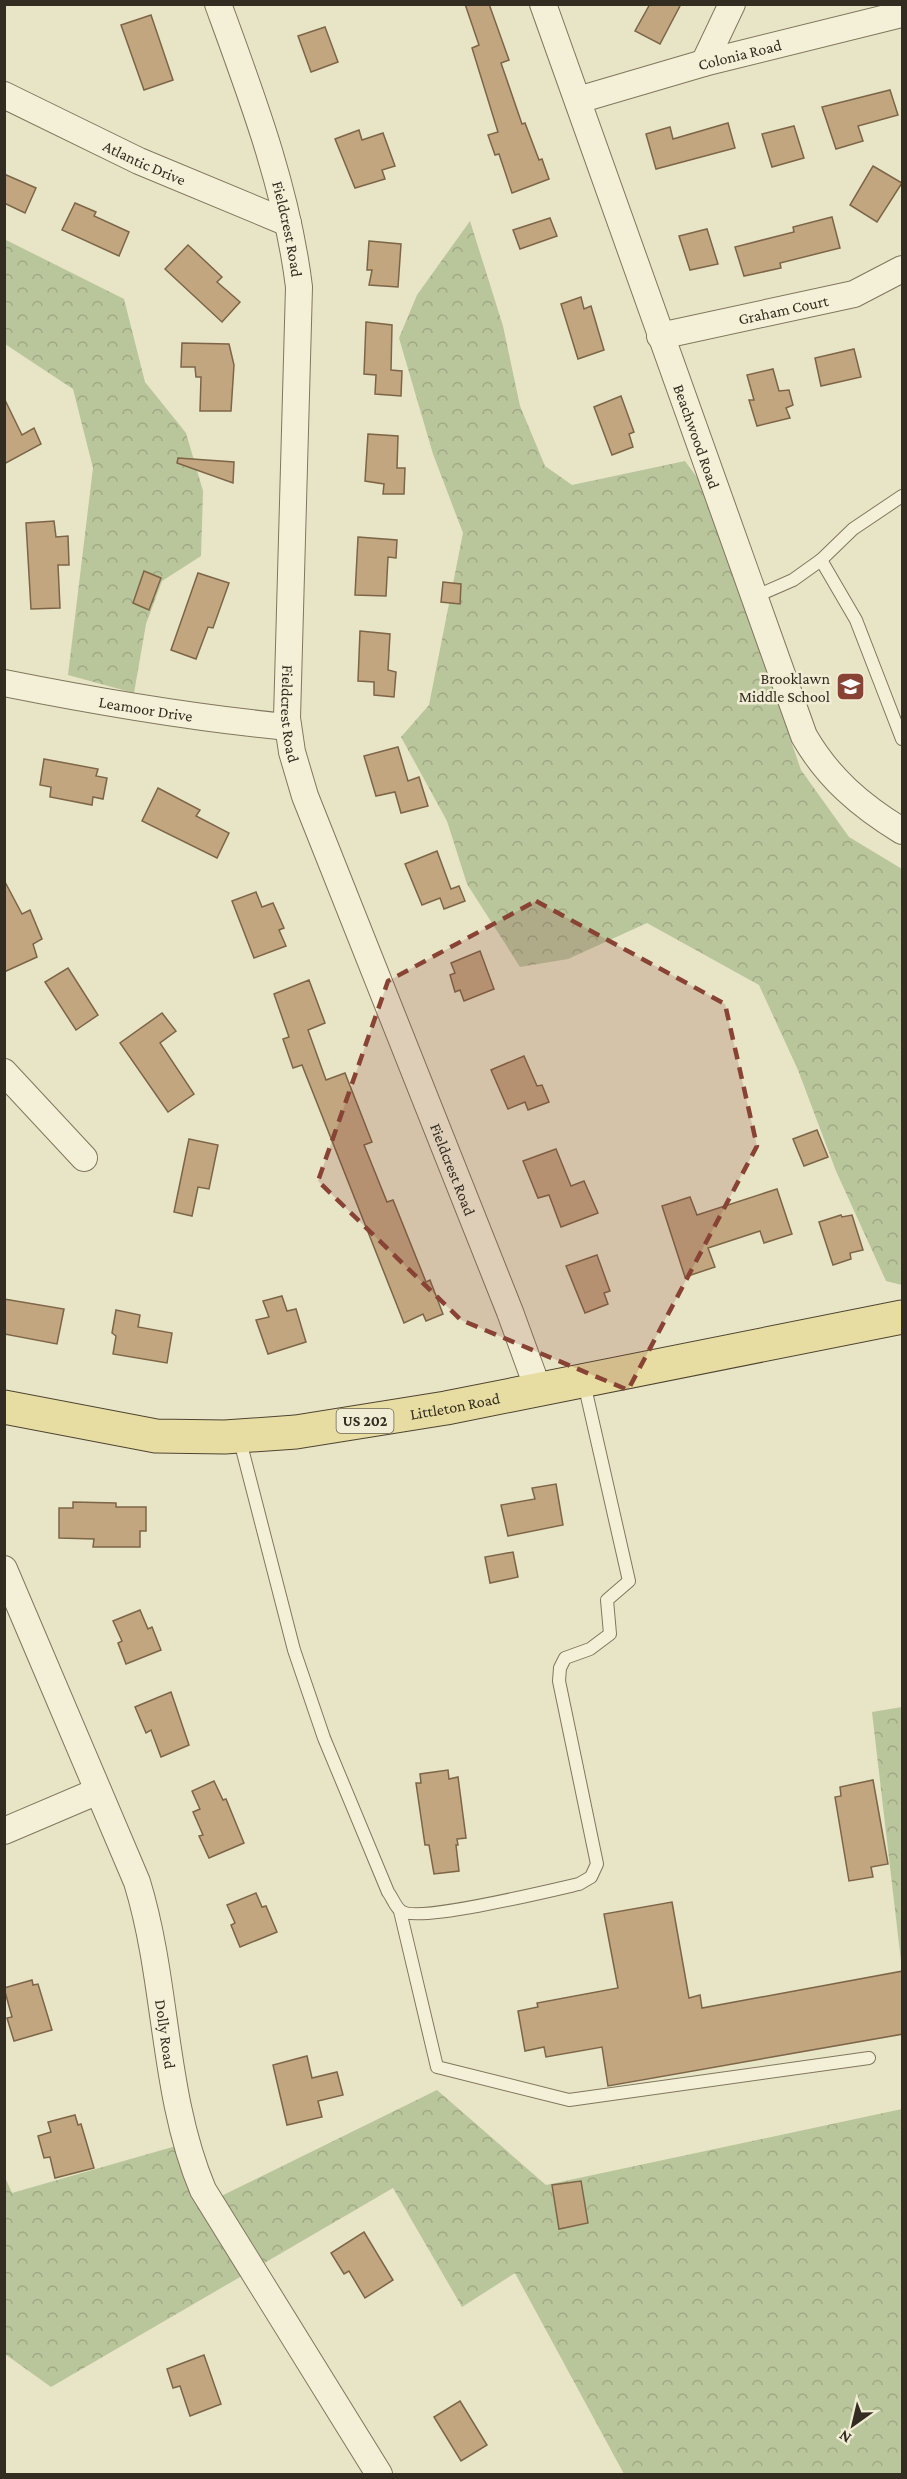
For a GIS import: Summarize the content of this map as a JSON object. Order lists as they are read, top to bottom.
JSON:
{
  "streets": {
    "main road": ["Littleton Road", "US 202"],
    "street": [
      "Colonia Road",
      "Atlantic Drive",
      "Fieldcrest Road",
      "Graham Court",
      "Beachwood Road",
      "Leamoor Drive",
      "Dolly Road"
    ]
  },
  "crossings": [
    ["Colonia Road", "Beachwood Road"],
    ["Atlantic Drive", "Fieldcrest Road"],
    ["Fieldcrest Road", "Leamoor Drive"],
    ["Fieldcrest Road", "Littleton Road"],
    ["Graham Court", "Beachwood Road"]
  ],
  "places": {
    "school or university": ["Brooklawn Middle School"]
  },
  "north": "bottom left"
}
